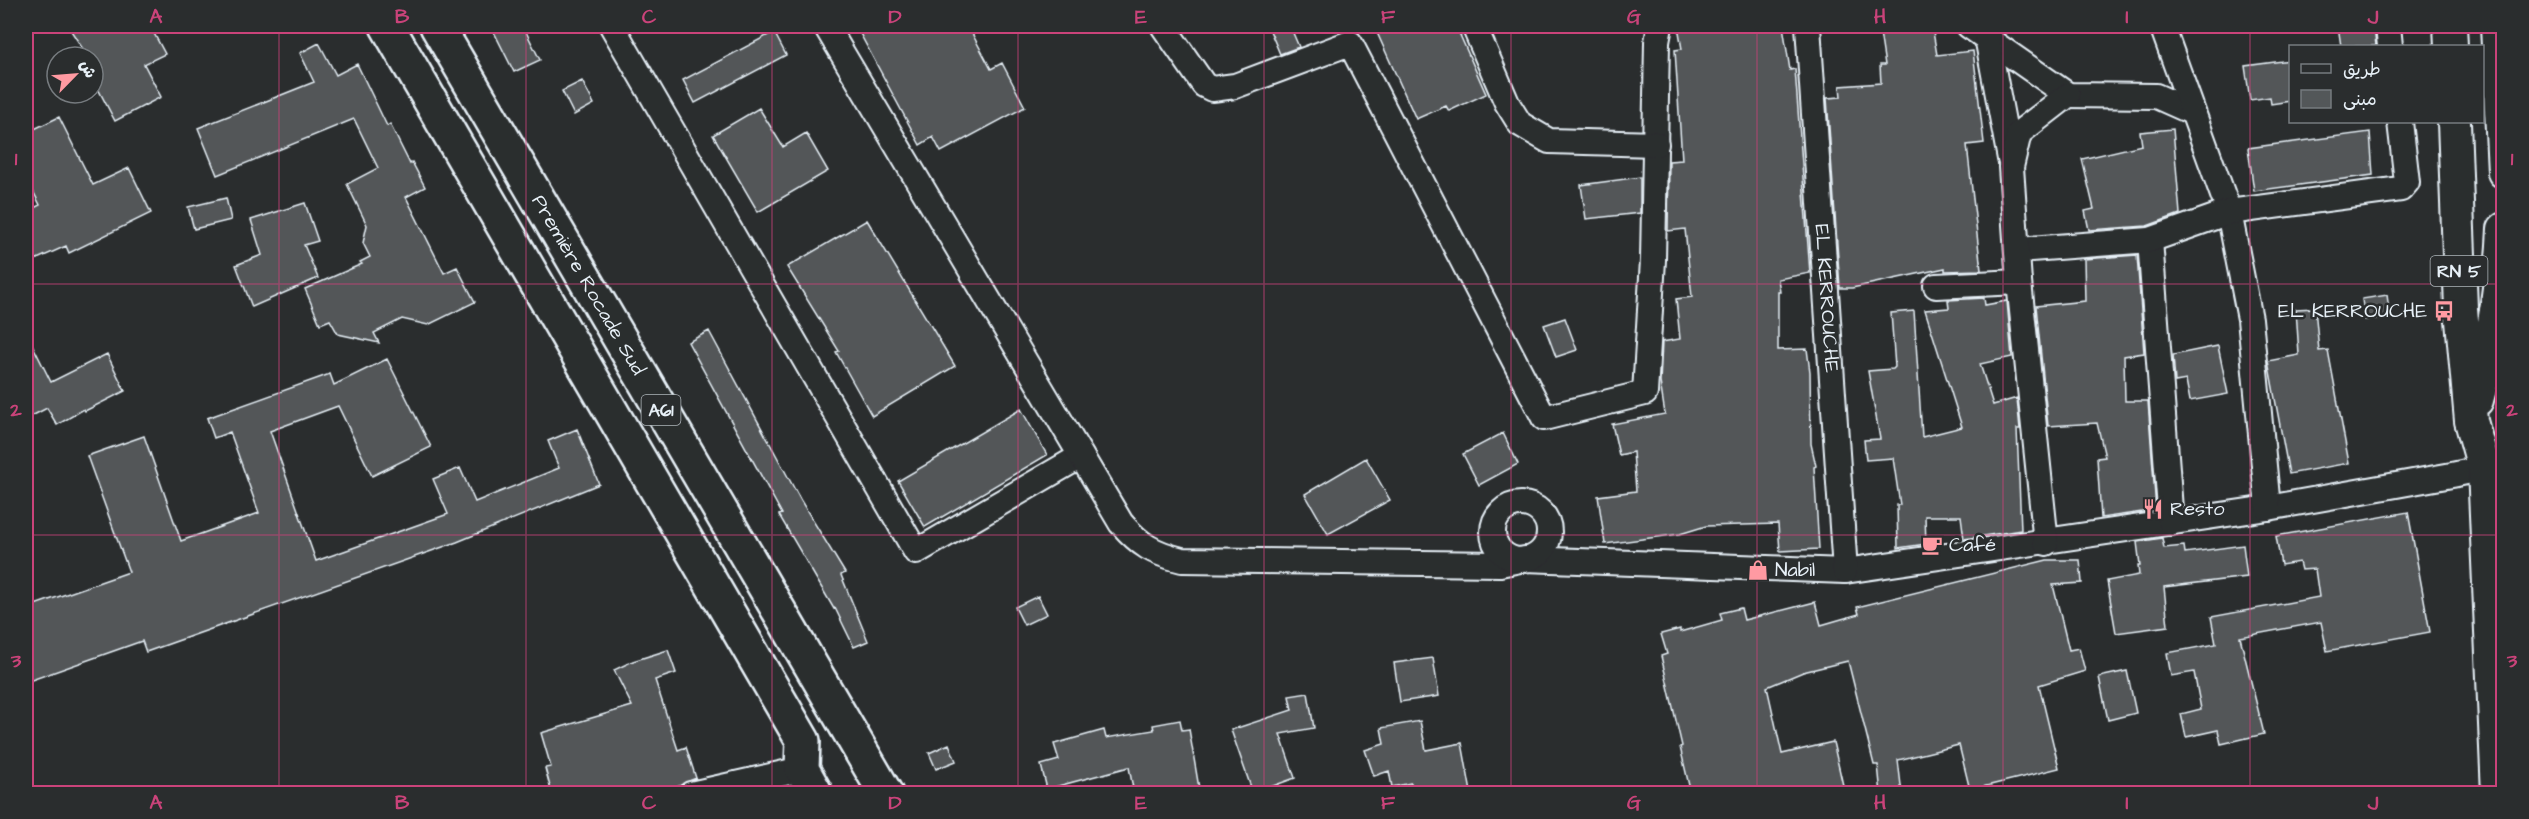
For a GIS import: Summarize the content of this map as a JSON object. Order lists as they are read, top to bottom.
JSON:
{
  "streets": {
    "highway": ["Première Rocade Sud", "A61"],
    "main road": ["RN 5"],
    "street": ["EL KERROUCHE"]
  },
  "places": {
    "bus stop": ["EL KERROUCHE"],
    "restaurant": ["Resto"],
    "cafe": ["Café"],
    "shop": ["Nabil"]
  },
  "legend": ["طريق", "مبنى"],
  "north": "top right",
  "grid": {
    "columns": [
      "A",
      "B",
      "C",
      "D",
      "E",
      "F",
      "G",
      "H",
      "I",
      "J"
    ],
    "rows": ["1", "2", "3"]
  }
}
